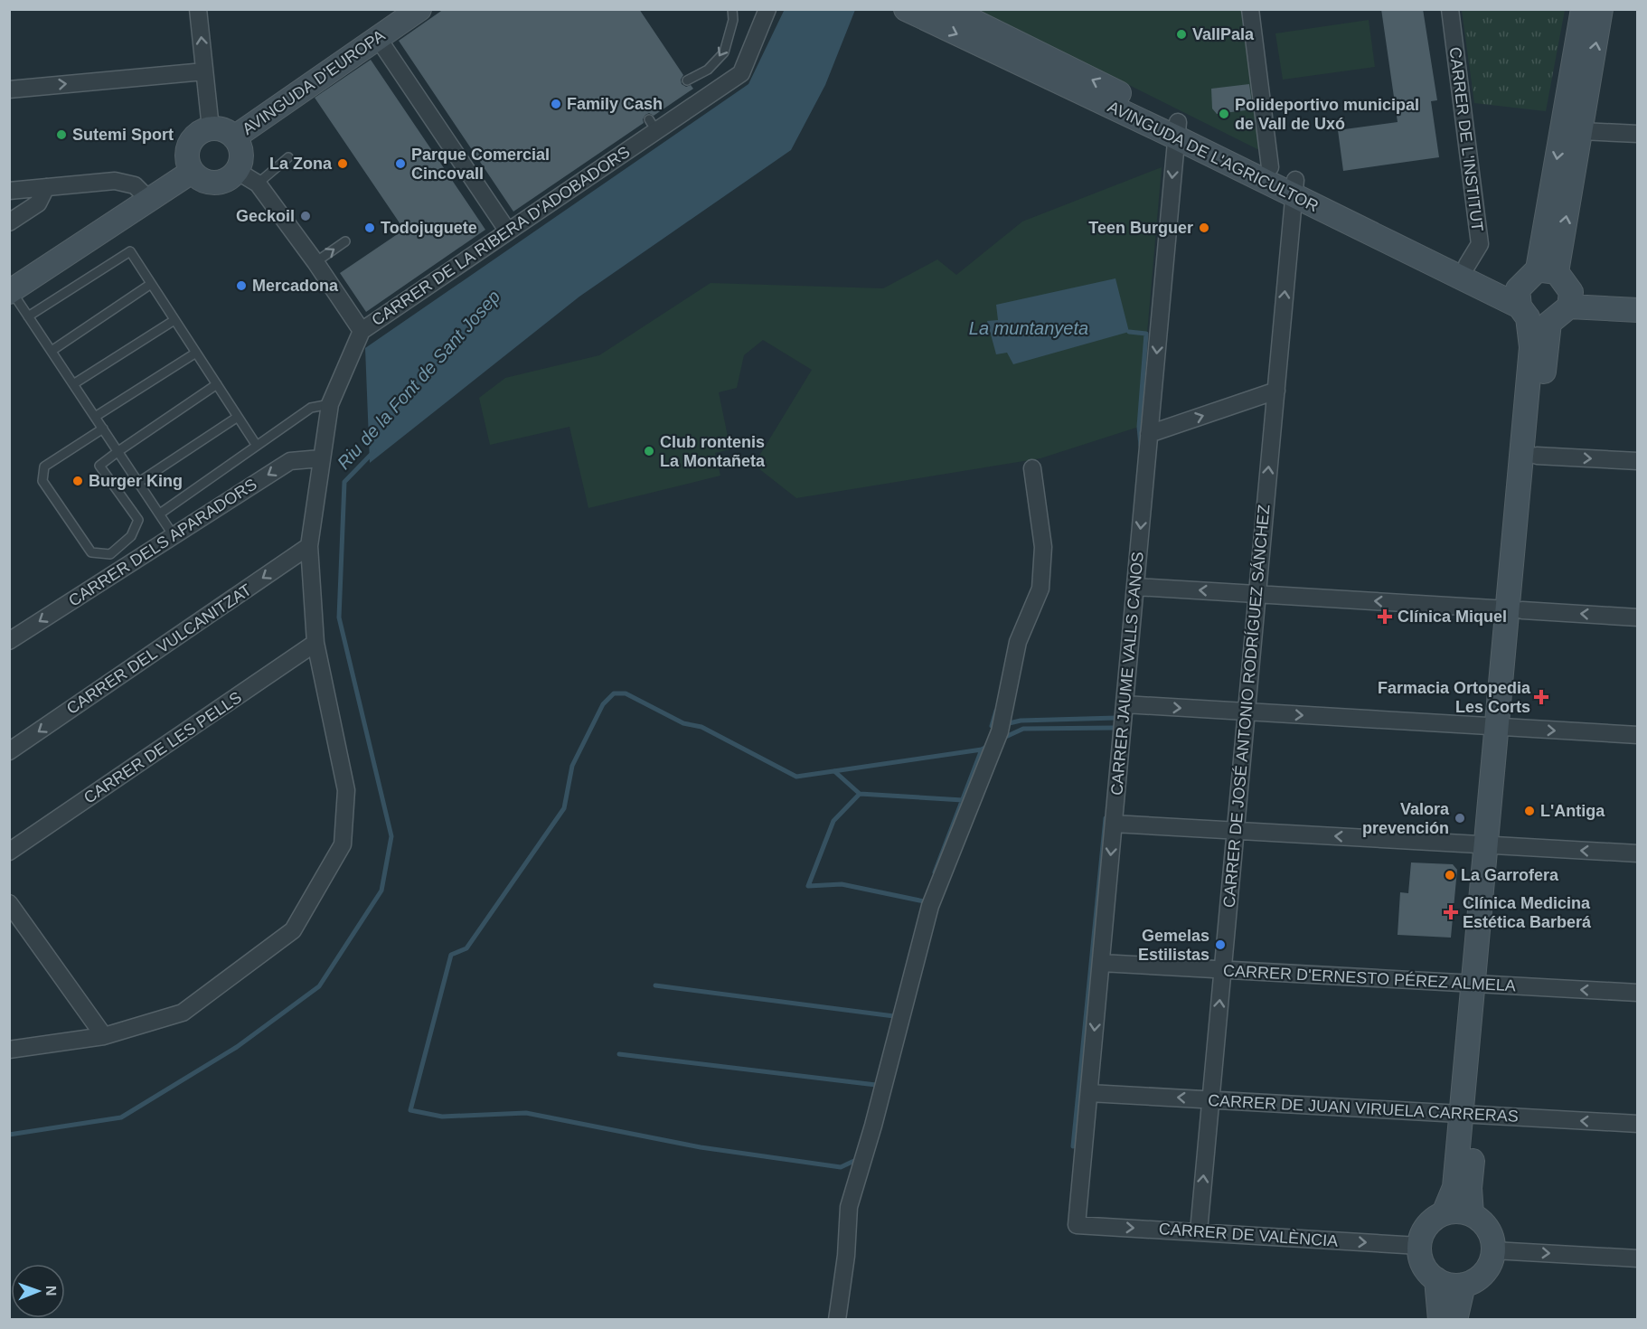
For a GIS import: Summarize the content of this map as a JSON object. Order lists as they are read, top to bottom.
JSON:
{
  "streets": {
    "street": [
      "AVINGUDA D'EUROPA",
      "CARRER DE L'INSTITUT",
      "AVINGUDA DE L'AGRICULTOR",
      "CARRER DE LA RIBERA D'ADOBADORS",
      "CARRER DELS APARADORS",
      "CARRER DEL VULCANITZAT",
      "CARRER JAUME VALLS CANOS",
      "CARRER DE JOSÉ ANTONIO RODRÍGUEZ SÁNCHEZ",
      "CARRER DE LES PELLS",
      "CARRER D'ERNESTO PÉREZ ALMELA",
      "CARRER DE JUAN VIRUELA CARRERAS",
      "CARRER DE VALÈNCIA"
    ]
  },
  "crossings": [
    ["CARRER DE L'INSTITUT", "AVINGUDA DE L'AGRICULTOR"],
    ["AVINGUDA DE L'AGRICULTOR", "CARRER JAUME VALLS CANOS"],
    ["AVINGUDA DE L'AGRICULTOR", "CARRER DE JOSÉ ANTONIO RODRÍGUEZ SÁNCHEZ"],
    ["CARRER DE LA RIBERA D'ADOBADORS", "CARRER DELS APARADORS"],
    ["CARRER DE LA RIBERA D'ADOBADORS", "CARRER DEL VULCANITZAT"],
    ["CARRER DE LA RIBERA D'ADOBADORS", "CARRER DE LES PELLS"],
    ["CARRER JAUME VALLS CANOS", "CARRER D'ERNESTO PÉREZ ALMELA"],
    ["CARRER JAUME VALLS CANOS", "CARRER DE JUAN VIRUELA CARRERAS"],
    ["CARRER JAUME VALLS CANOS", "CARRER DE VALÈNCIA"],
    ["CARRER DE JOSÉ ANTONIO RODRÍGUEZ SÁNCHEZ", "CARRER D'ERNESTO PÉREZ ALMELA"],
    ["CARRER DE JOSÉ ANTONIO RODRÍGUEZ SÁNCHEZ", "CARRER DE JUAN VIRUELA CARRERAS"],
    ["CARRER DE JOSÉ ANTONIO RODRÍGUEZ SÁNCHEZ", "CARRER DE VALÈNCIA"]
  ],
  "one_way": [
    "CARRER DELS APARADORS",
    "CARRER DEL VULCANITZAT",
    "CARRER JAUME VALLS CANOS",
    "CARRER DE JOSÉ ANTONIO RODRÍGUEZ SÁNCHEZ",
    "CARRER DE VALÈNCIA"
  ],
  "water": ["La muntanyeta", "Riu de la Font de Sant Josep"],
  "places": {
    "other": [
      "VallPala",
      "Family Cash",
      "Polideportivo municipal de Vall de Uxó",
      "Sutemi Sport",
      "La Zona",
      "Parque Comercial Cincovall",
      "Geckoil",
      "Todojuguete",
      "Teen Burguer",
      "Mercadona",
      "Club rontenis La Montañeta",
      "Burger King",
      "L'Antiga",
      "Valora prevención",
      "La Garrofera",
      "Gemelas Estilistas"
    ],
    "health": ["Clínica Miquel", "Farmacia Ortopedia Les Corts", "Clínica Medicina Estética Barberá"]
  },
  "north": "right"
}
